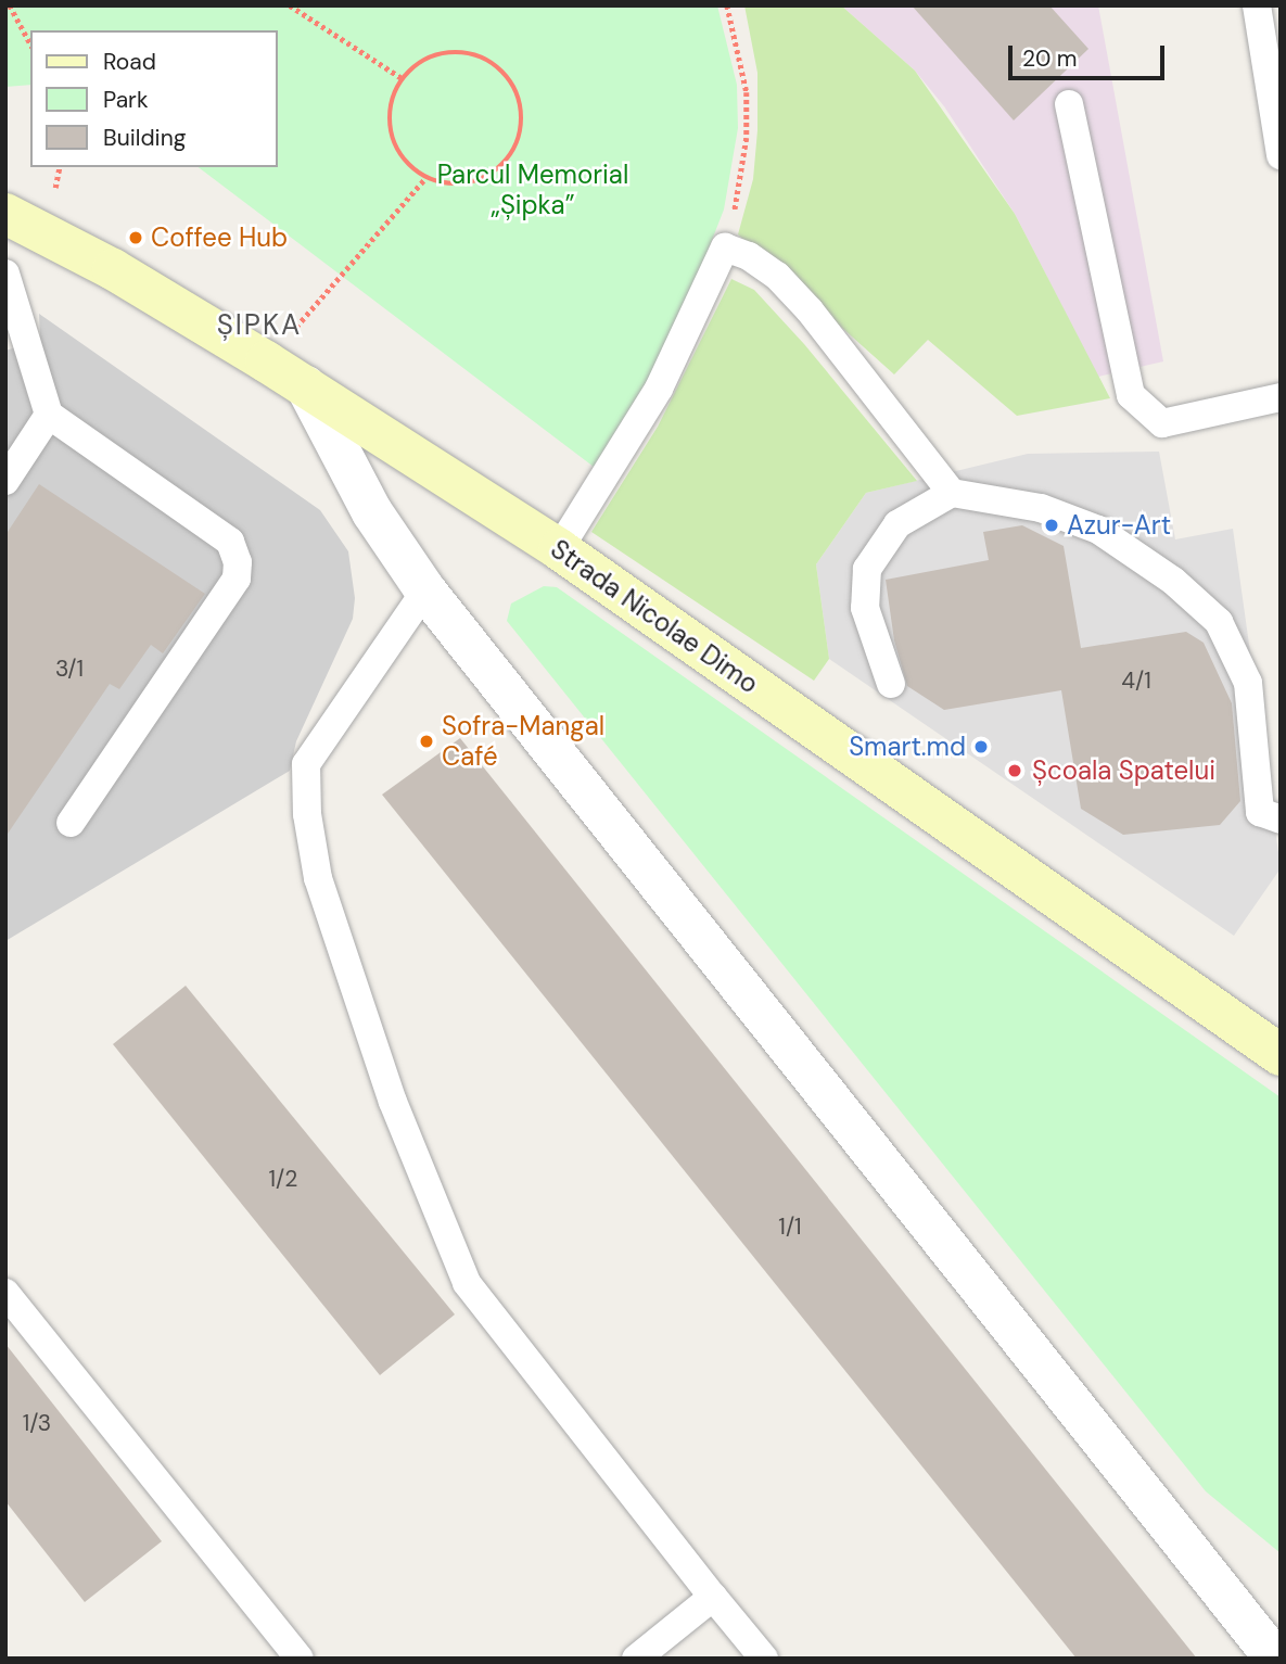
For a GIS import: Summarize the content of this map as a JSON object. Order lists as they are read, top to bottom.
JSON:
{
  "streets": {
    "main road": ["Strada Nicolae Dimo"]
  },
  "districts": ["ȘIPKA"],
  "parks": ["Parcul Memorial „Șipka”"],
  "places": [
    "Coffee Hub",
    "Azur-Art",
    "Sofra-Mangal Café",
    "Smart.md",
    "Școala Spatelui"
  ],
  "house_numbers": [
    "3/1",
    "4/1",
    "1/2",
    "1/1",
    "1/3"
  ],
  "legend": ["Road", "Park", "Building"],
  "scale_bar": "20 m"
}
